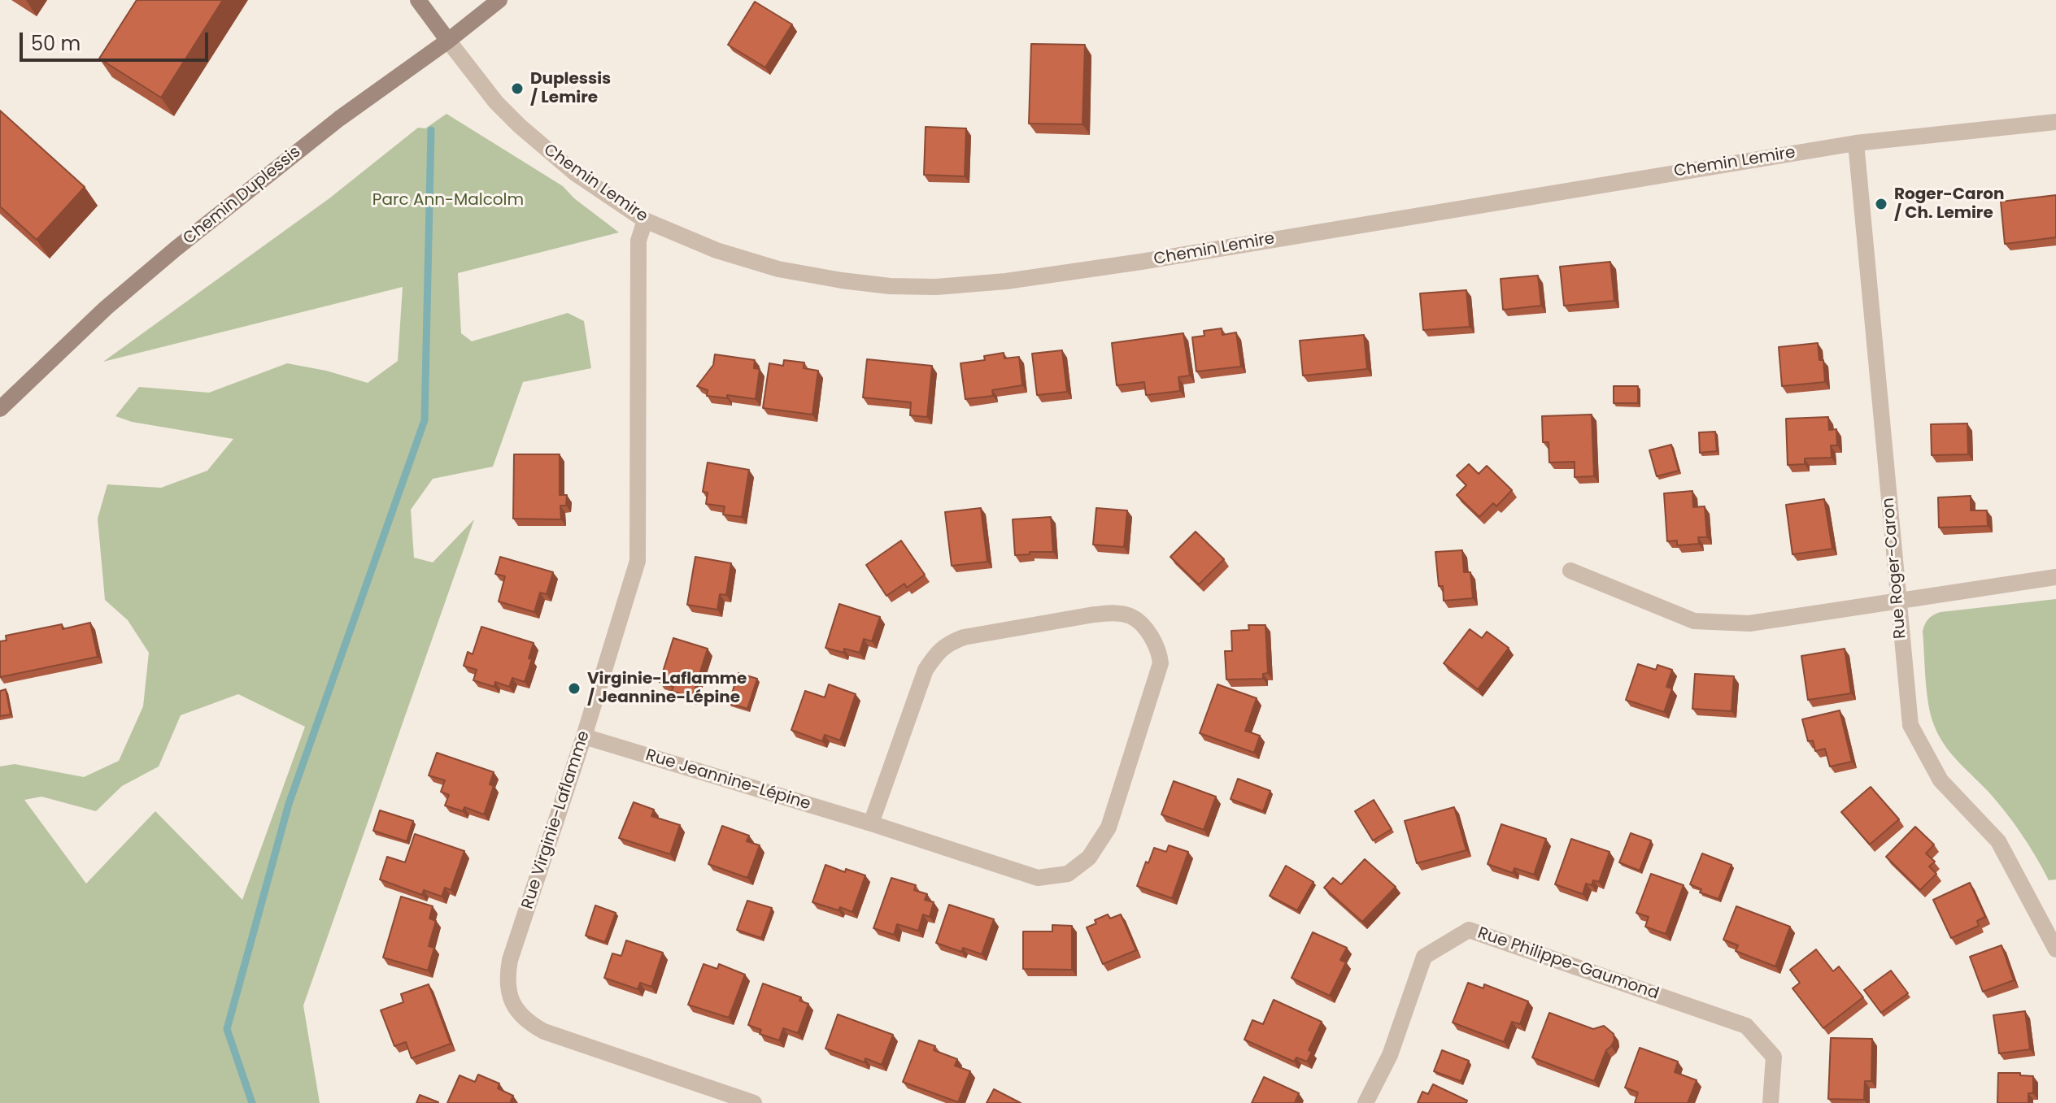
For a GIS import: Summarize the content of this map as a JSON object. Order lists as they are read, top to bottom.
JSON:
{
  "streets": {
    "street": [
      "Chemin Lemire",
      "Chemin Duplessis",
      "Rue Roger-Caron",
      "Rue Jeannine-Lépine",
      "Rue Virginie-Laflamme",
      "Rue Philippe-Gaumond"
    ]
  },
  "crossings": [
    ["Chemin Lemire", "Chemin Duplessis"],
    ["Chemin Lemire", "Rue Roger-Caron"],
    ["Chemin Lemire", "Rue Virginie-Laflamme"],
    ["Rue Jeannine-Lépine", "Rue Virginie-Laflamme"]
  ],
  "parks": ["Parc Ann-Malcolm"],
  "places": ["Duplessis / Lemire", "Roger-Caron / Ch. Lemire", "Virginie-Laflamme / Jeannine-Lépine"],
  "scale_bar": "50 m"
}
